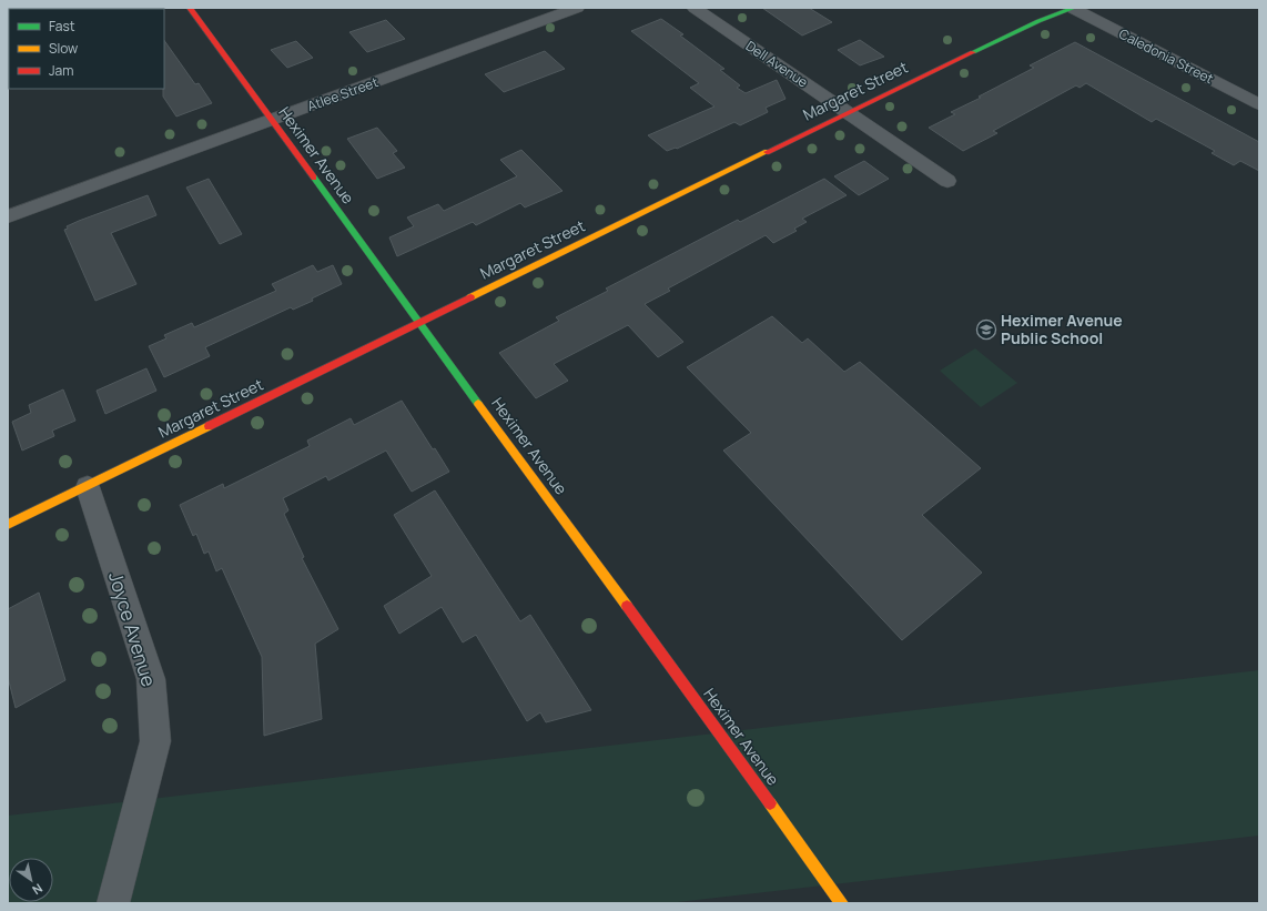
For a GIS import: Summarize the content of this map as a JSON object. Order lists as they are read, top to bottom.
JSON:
{
  "streets": {
    "street": [
      "Caledonia Street",
      "Dell Avenue",
      "Margaret Street",
      "Atlee Street",
      "Heximer Avenue",
      "Joyce Avenue"
    ]
  },
  "crossings": [
    ["Caledonia Street", "Margaret Street"],
    ["Dell Avenue", "Margaret Street"],
    ["Margaret Street", "Heximer Avenue"],
    ["Margaret Street", "Joyce Avenue"],
    ["Atlee Street", "Heximer Avenue"]
  ],
  "places": {
    "school or university": ["Heximer Avenue Public School"]
  },
  "legend": ["Fast", "Slow", "Jam"],
  "north": "bottom right"
}
